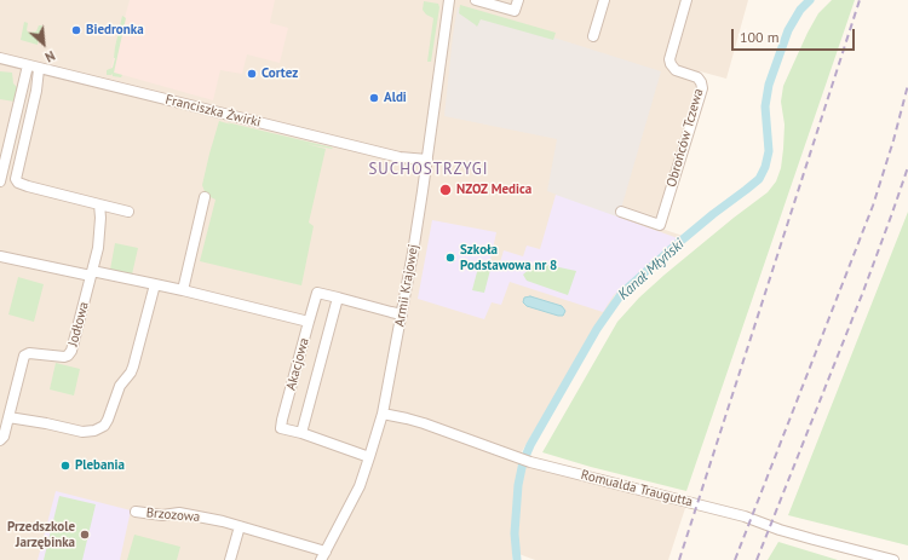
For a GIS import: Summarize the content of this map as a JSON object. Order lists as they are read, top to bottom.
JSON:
{
  "streets": {
    "street": [
      "Franciszka Żwirki",
      "Obrońców Tczewa",
      "Armii Krajowej",
      "Jodłowa",
      "Akacjowa",
      "Romualda Traugutta",
      "Brzozowa"
    ]
  },
  "crossings": [
    ["Franciszka Żwirki", "Armii Krajowej"],
    ["Armii Krajowej", "Akacjowa"],
    ["Armii Krajowej", "Romualda Traugutta"],
    ["Armii Krajowej", "Brzozowa"],
    ["Jodłowa", "Akacjowa"]
  ],
  "districts": ["SUCHOSTRZYGI"],
  "water": ["Kanał Młyński"],
  "places": [
    "Biedronka",
    "Cortez",
    "Aldi",
    "NZOZ Medica",
    "Szkoła Podstawowa nr 8",
    "Plebania",
    "Przedszkole Jarzębinka"
  ],
  "scale_bar": "100 m",
  "north": "bottom right"
}
